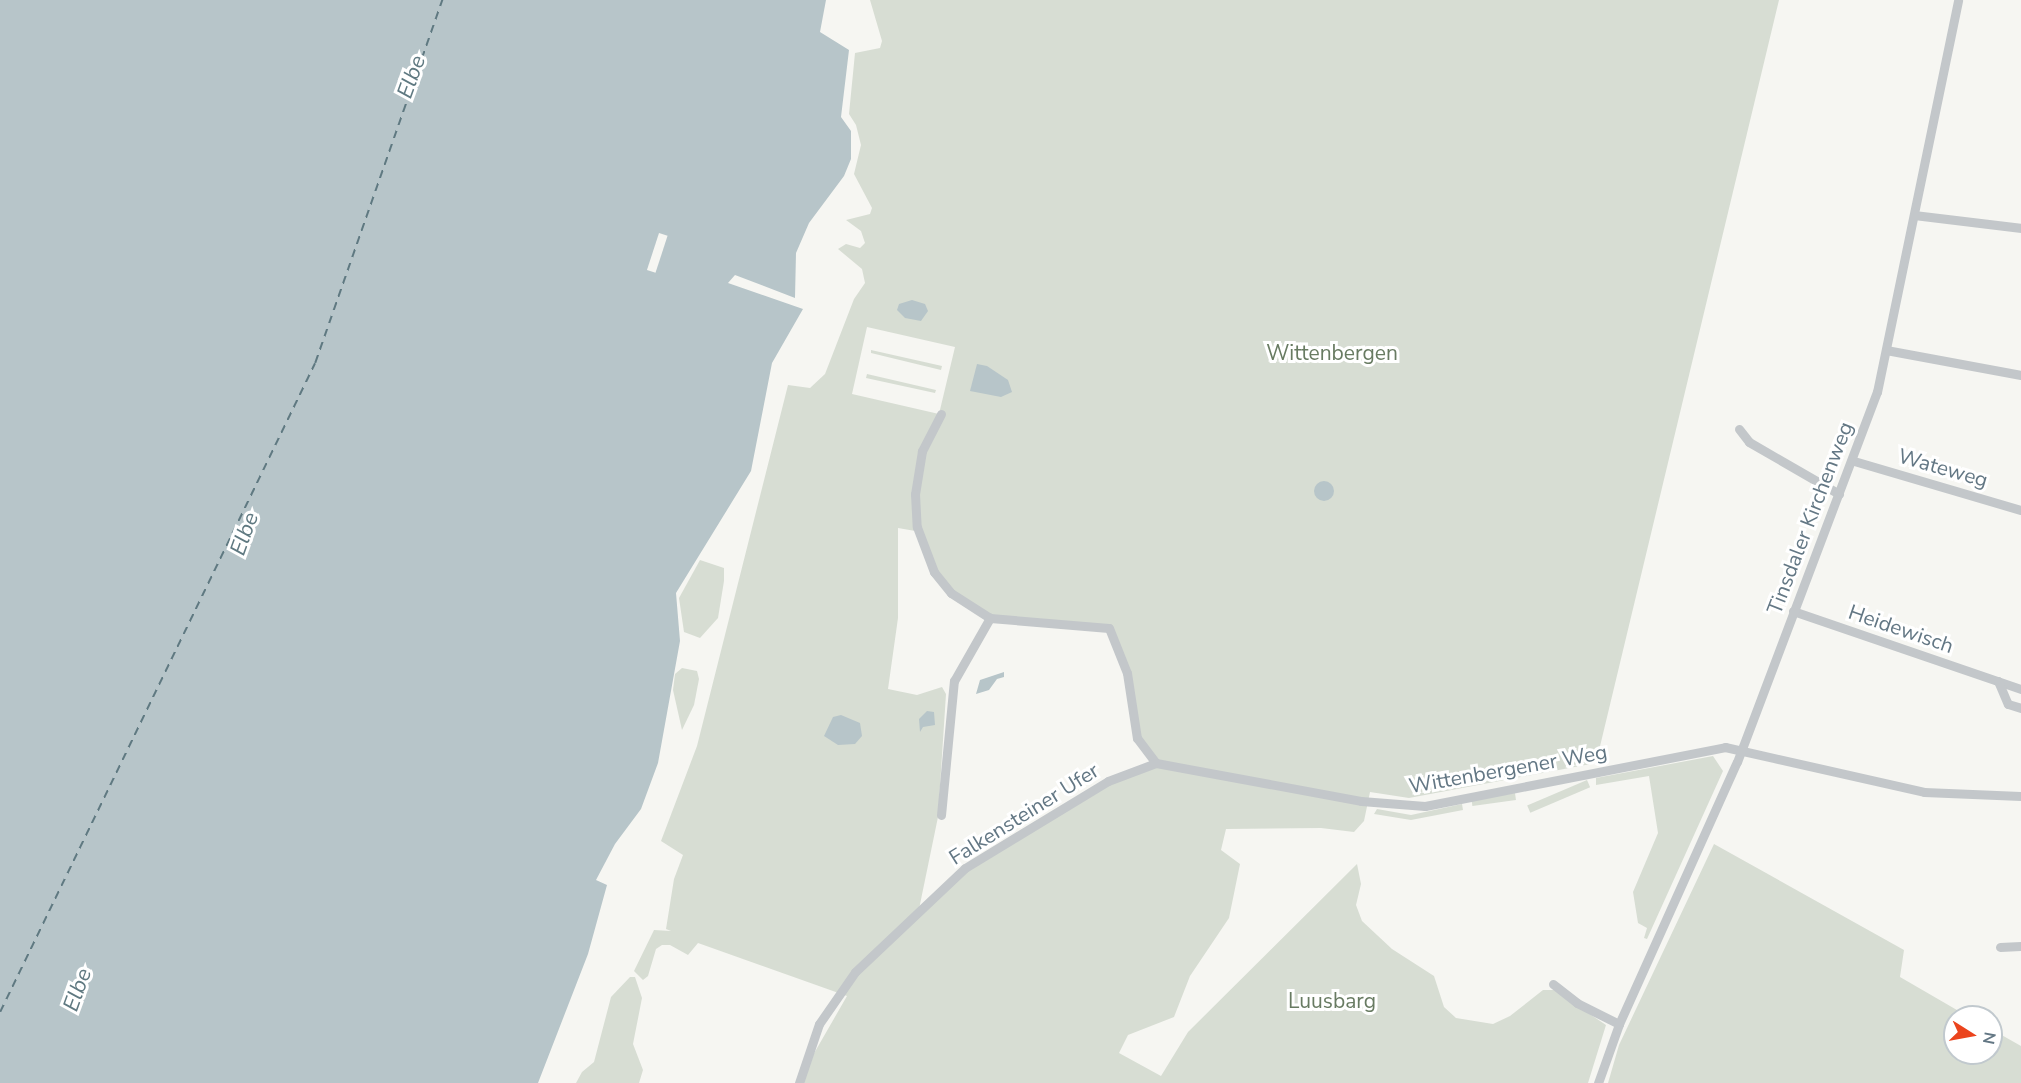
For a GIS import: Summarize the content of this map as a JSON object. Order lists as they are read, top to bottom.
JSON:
{
  "streets": {
    "street": [
      "Wateweg",
      "Tinsdaler Kirchenweg",
      "Heidewisch",
      "Wittenbergener Weg",
      "Falkensteiner Ufer"
    ]
  },
  "crossings": [
    ["Wateweg", "Tinsdaler Kirchenweg"],
    ["Tinsdaler Kirchenweg", "Heidewisch"],
    ["Tinsdaler Kirchenweg", "Wittenbergener Weg"],
    ["Wittenbergener Weg", "Falkensteiner Ufer"]
  ],
  "water": ["Elbe"],
  "parks": ["Wittenbergen", "Luusbarg"],
  "north": "right"
}
